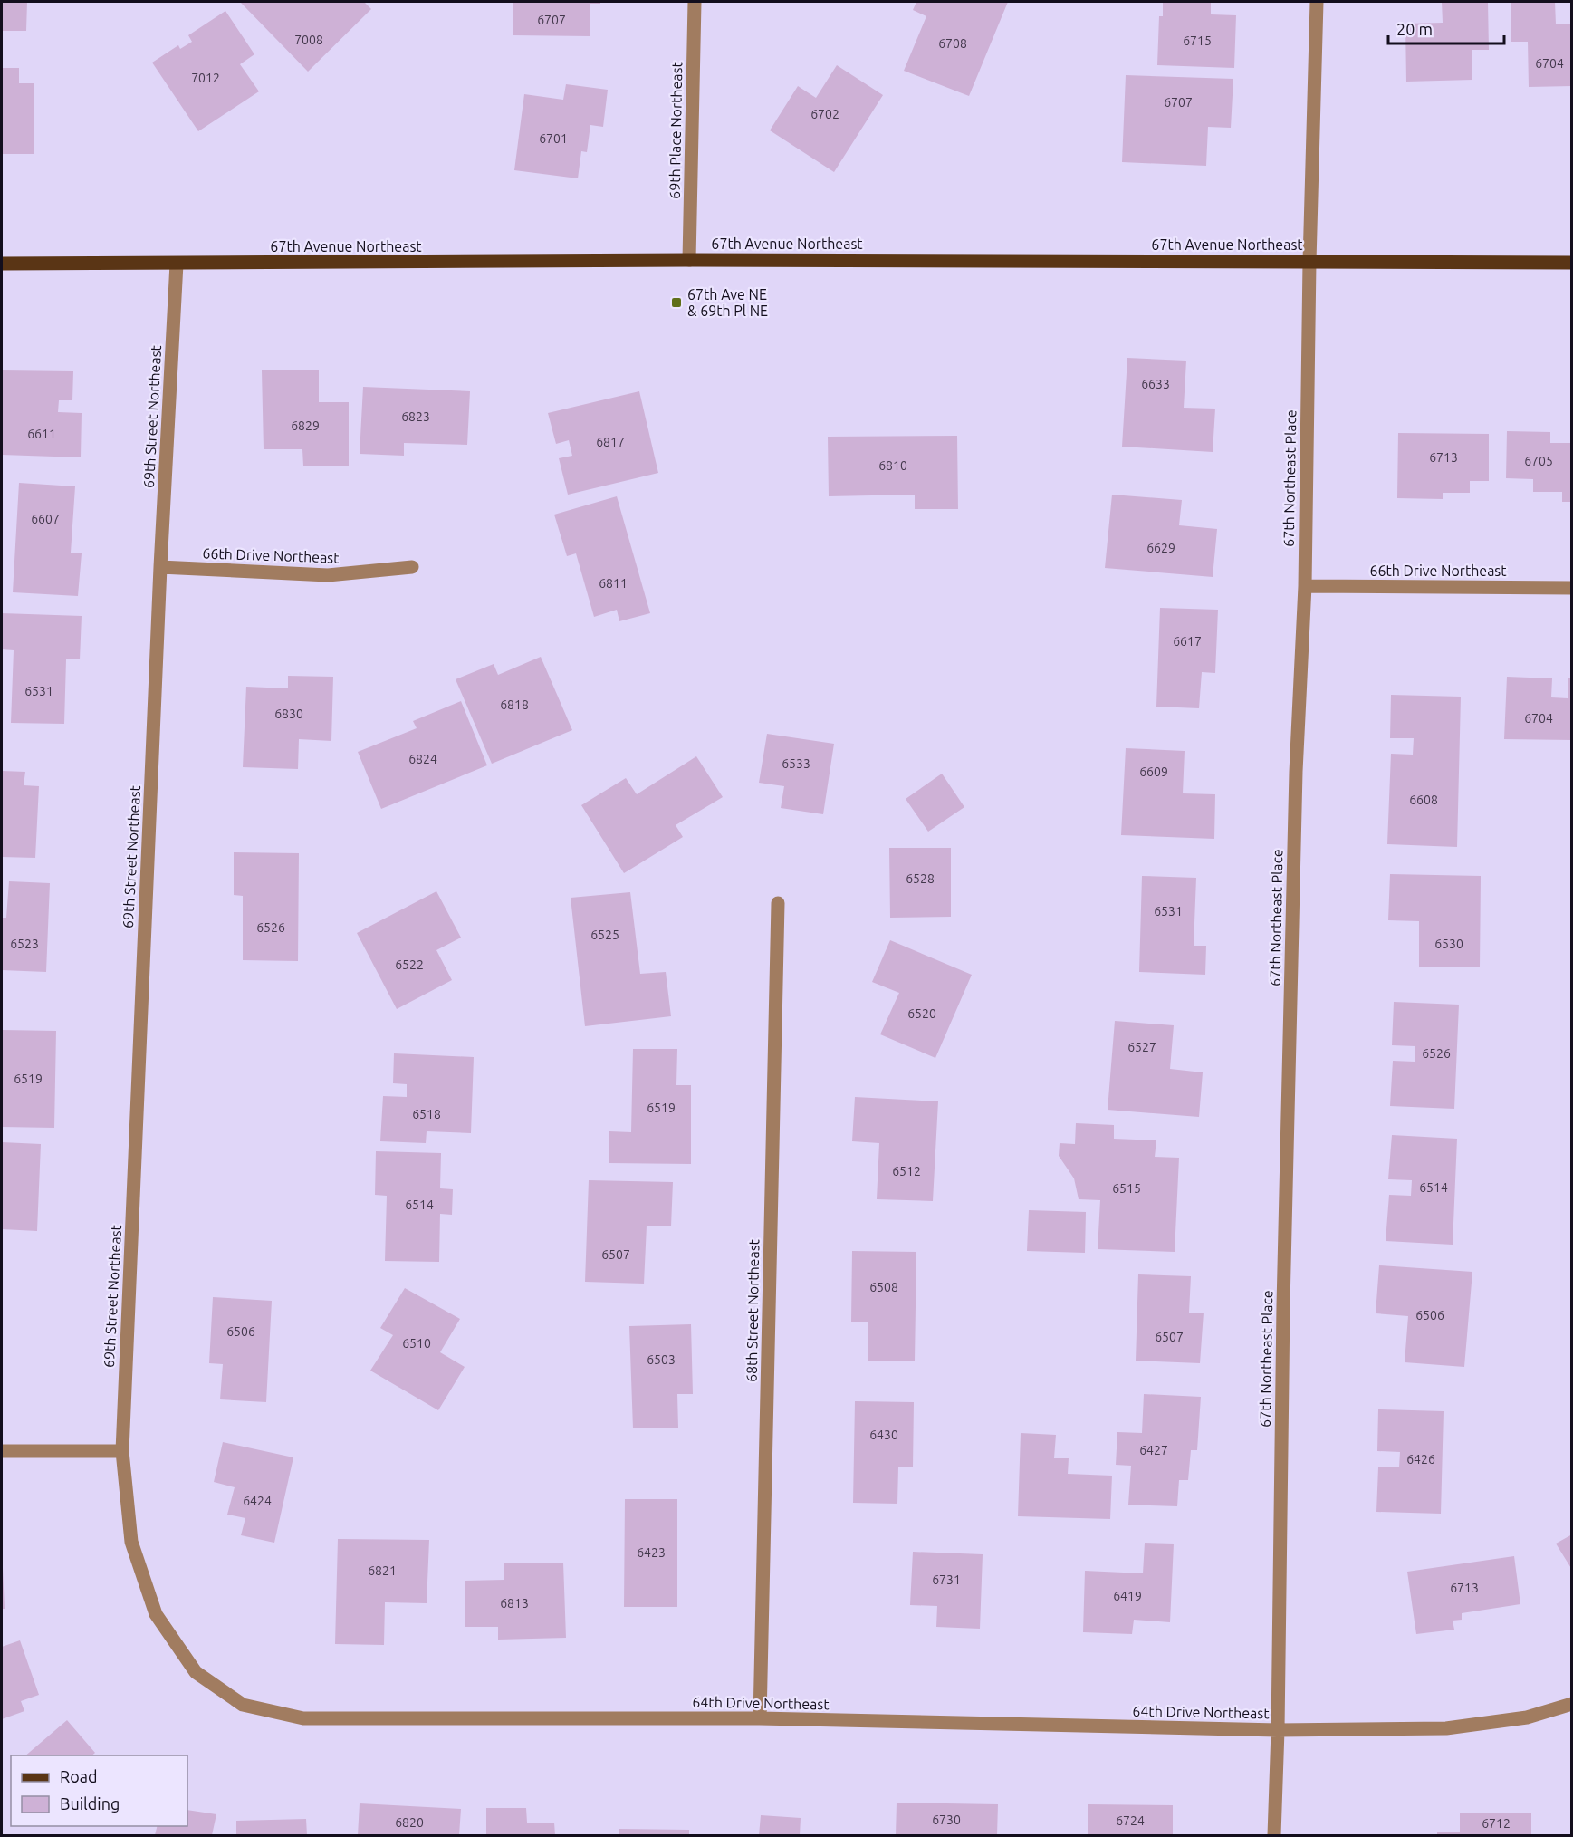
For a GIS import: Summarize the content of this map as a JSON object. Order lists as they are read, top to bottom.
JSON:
{
  "streets": {
    "main road": ["67th Avenue Northeast"],
    "street": [
      "69th Place Northeast",
      "69th Street Northeast",
      "67th Northeast Place",
      "66th Drive Northeast",
      "68th Street Northeast",
      "64th Drive Northeast"
    ]
  },
  "crossings": [
    ["69th Place Northeast", "67th Avenue Northeast"],
    ["67th Avenue Northeast", "69th Street Northeast"],
    ["67th Avenue Northeast", "67th Northeast Place"],
    ["69th Street Northeast", "66th Drive Northeast"],
    ["69th Street Northeast", "64th Drive Northeast"],
    ["67th Northeast Place", "66th Drive Northeast"],
    ["67th Northeast Place", "64th Drive Northeast"],
    ["68th Street Northeast", "64th Drive Northeast"]
  ],
  "places": {
    "transit": ["67th Ave NE & 69th Pl NE"]
  },
  "house_numbers": [
    "6707",
    "7008",
    "6715",
    "6708",
    "6704",
    "7012",
    "6707",
    "6702",
    "6701",
    "6633",
    "6823",
    "6829",
    "6611",
    "6817",
    "6713",
    "6705",
    "6810",
    "6607",
    "6629",
    "6811",
    "6617",
    "6531",
    "6818",
    "6830",
    "6704",
    "6824",
    "6533",
    "6609",
    "6608",
    "6528",
    "6531",
    "6526",
    "6525",
    "6523",
    "6530",
    "6522",
    "6520",
    "6527",
    "6526",
    "6519",
    "6519",
    "6518",
    "6512",
    "6514",
    "6515",
    "6514",
    "6507",
    "6508",
    "6506",
    "6506",
    "6507",
    "6510",
    "6503",
    "6430",
    "6427",
    "6426",
    "6424",
    "6423",
    "6821",
    "6731",
    "6713",
    "6419",
    "6813",
    "6730",
    "6724",
    "6820",
    "6712"
  ],
  "legend": ["Road", "Building"],
  "scale_bar": "20 m"
}
